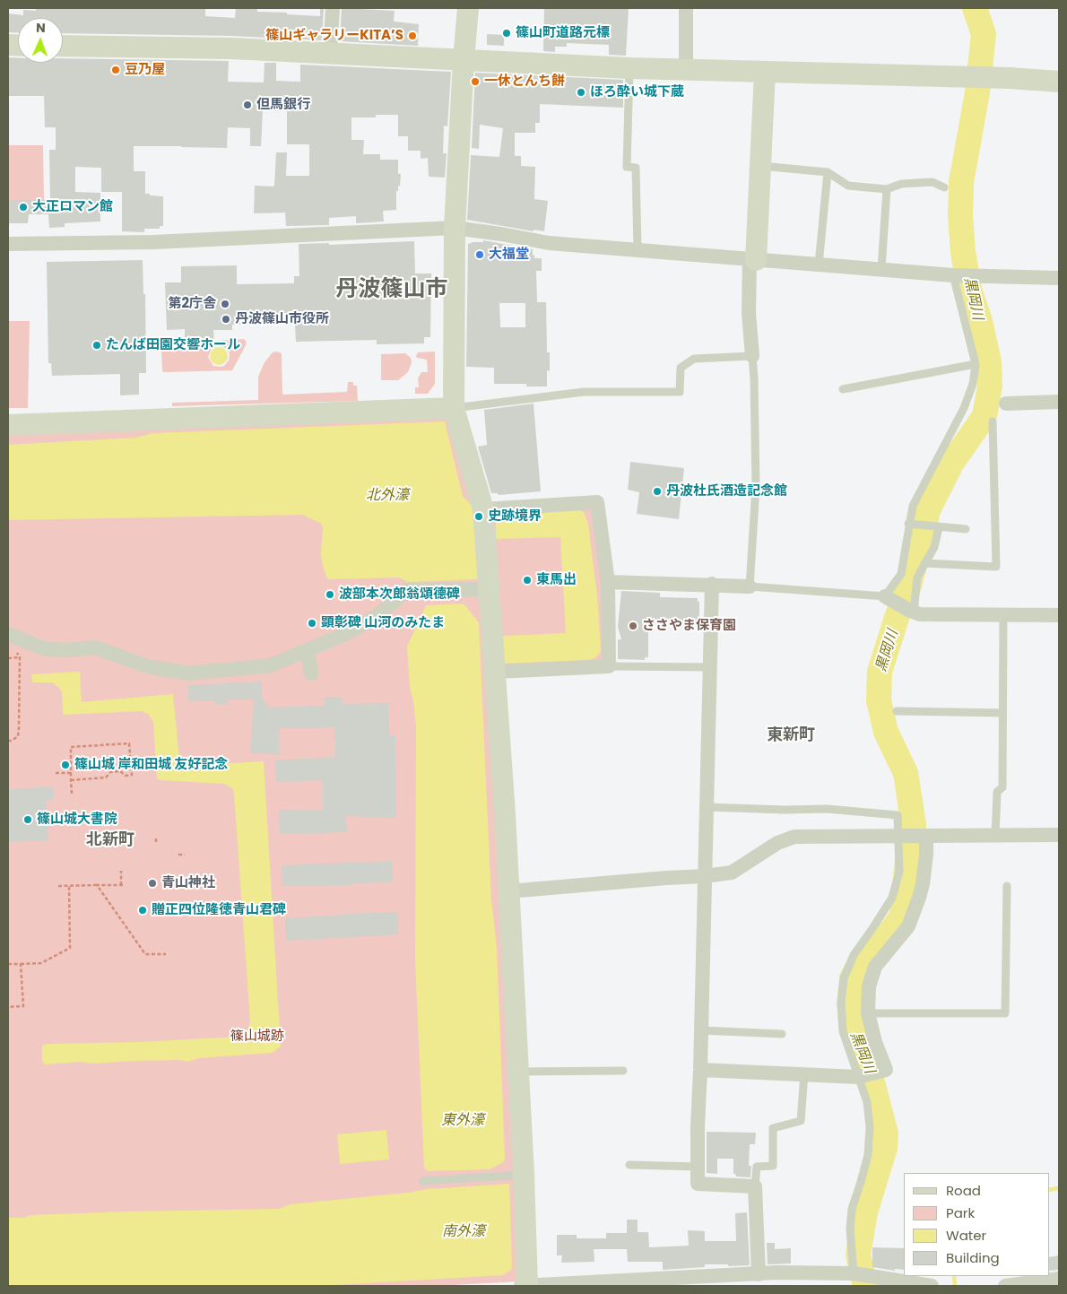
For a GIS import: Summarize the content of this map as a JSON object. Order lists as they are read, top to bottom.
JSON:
{
  "districts": ["丹波篠山市", "東新町", "北新町"],
  "water": [
    "黒岡川",
    "北外濠",
    "東外濠",
    "南外濠"
  ],
  "parks": ["篠山城跡"],
  "places": [
    "篠山町道路元標",
    "篠山ギャラリーKITA’S",
    "豆乃屋",
    "一休とんち餅",
    "ほろ酔い城下蔵",
    "但馬銀行",
    "大正ロマン館",
    "大福堂",
    "第2庁舎",
    "丹波篠山市役所",
    "たんば田園交響ホール",
    "丹波杜氏酒造記念館",
    "史跡境界",
    "東馬出",
    "波部本次郎翁頌德碑",
    "顕彰碑 山河のみたま",
    "ささやま保育園",
    "篠山城 岸和田城 友好記念",
    "篠山城大書院",
    "青山神社",
    "贈正四位隆徳青山君碑"
  ],
  "legend": [
    "Road",
    "Park",
    "Water",
    "Building"
  ],
  "north": "top"
}
